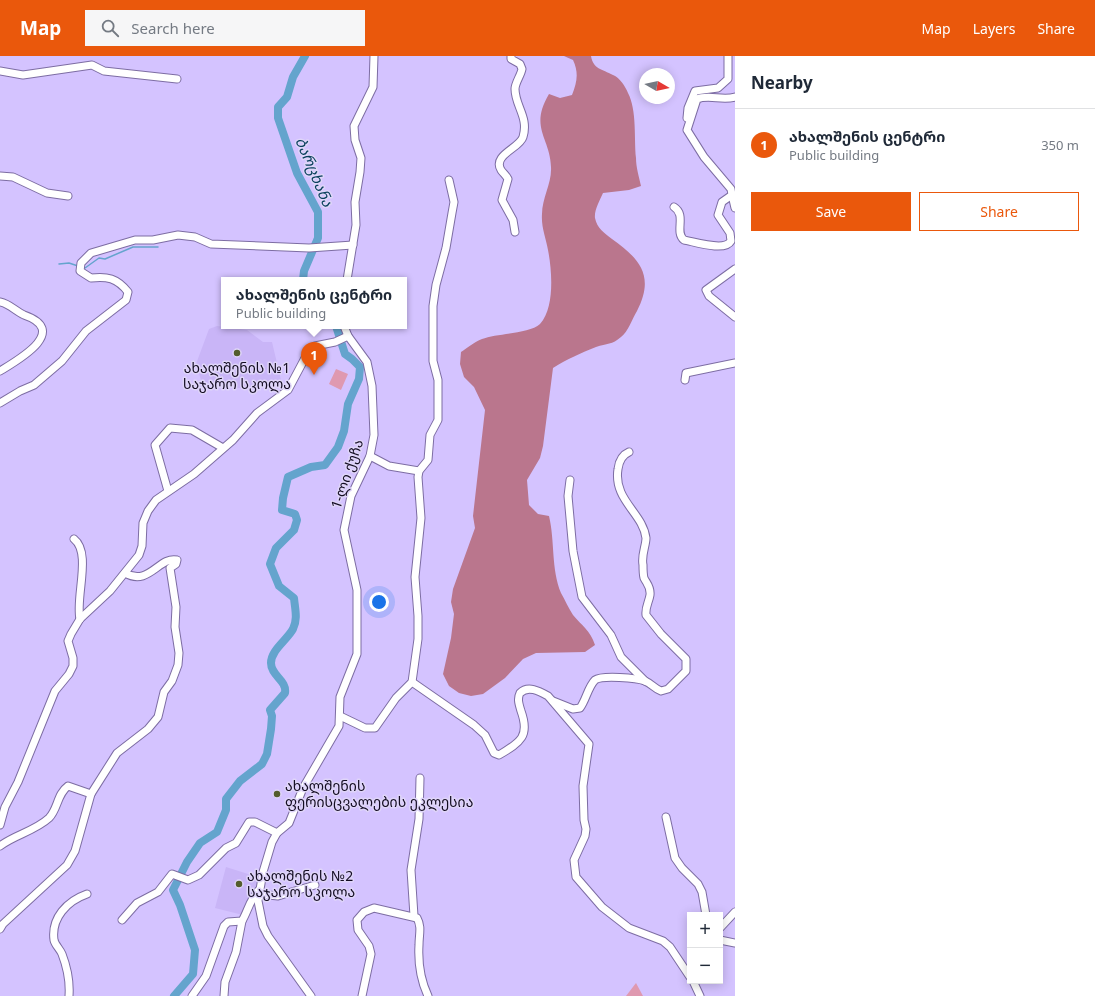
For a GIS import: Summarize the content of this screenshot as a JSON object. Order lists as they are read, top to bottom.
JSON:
{
  "streets": {
    "street": ["1-ლი ქუჩა"]
  },
  "water": ["ბარცხანა"],
  "places": ["ახალშენის №1 საჯარო სკოლა", "ახალშენის ფერისცვალების ეკლესია", "ახალშენის №2 საჯარო სკოლა"],
  "north": "right",
  "page": {
    "header": "Map",
    "search": "Search here",
    "nav": ["Map", "Layers", "Share"],
    "heading": "Nearby",
    "list": [
      {
        "mark": "1",
        "name": "ახალშენის ცენტრი",
        "note": "Public building",
        "value": "350 m"
      }
    ],
    "buttons": ["Save", "Share"],
    "popup": ["ახალშენის ცენტრი", "Public building"],
    "pins": "1",
    "map_buttons": ["+", "−"]
  }
}
